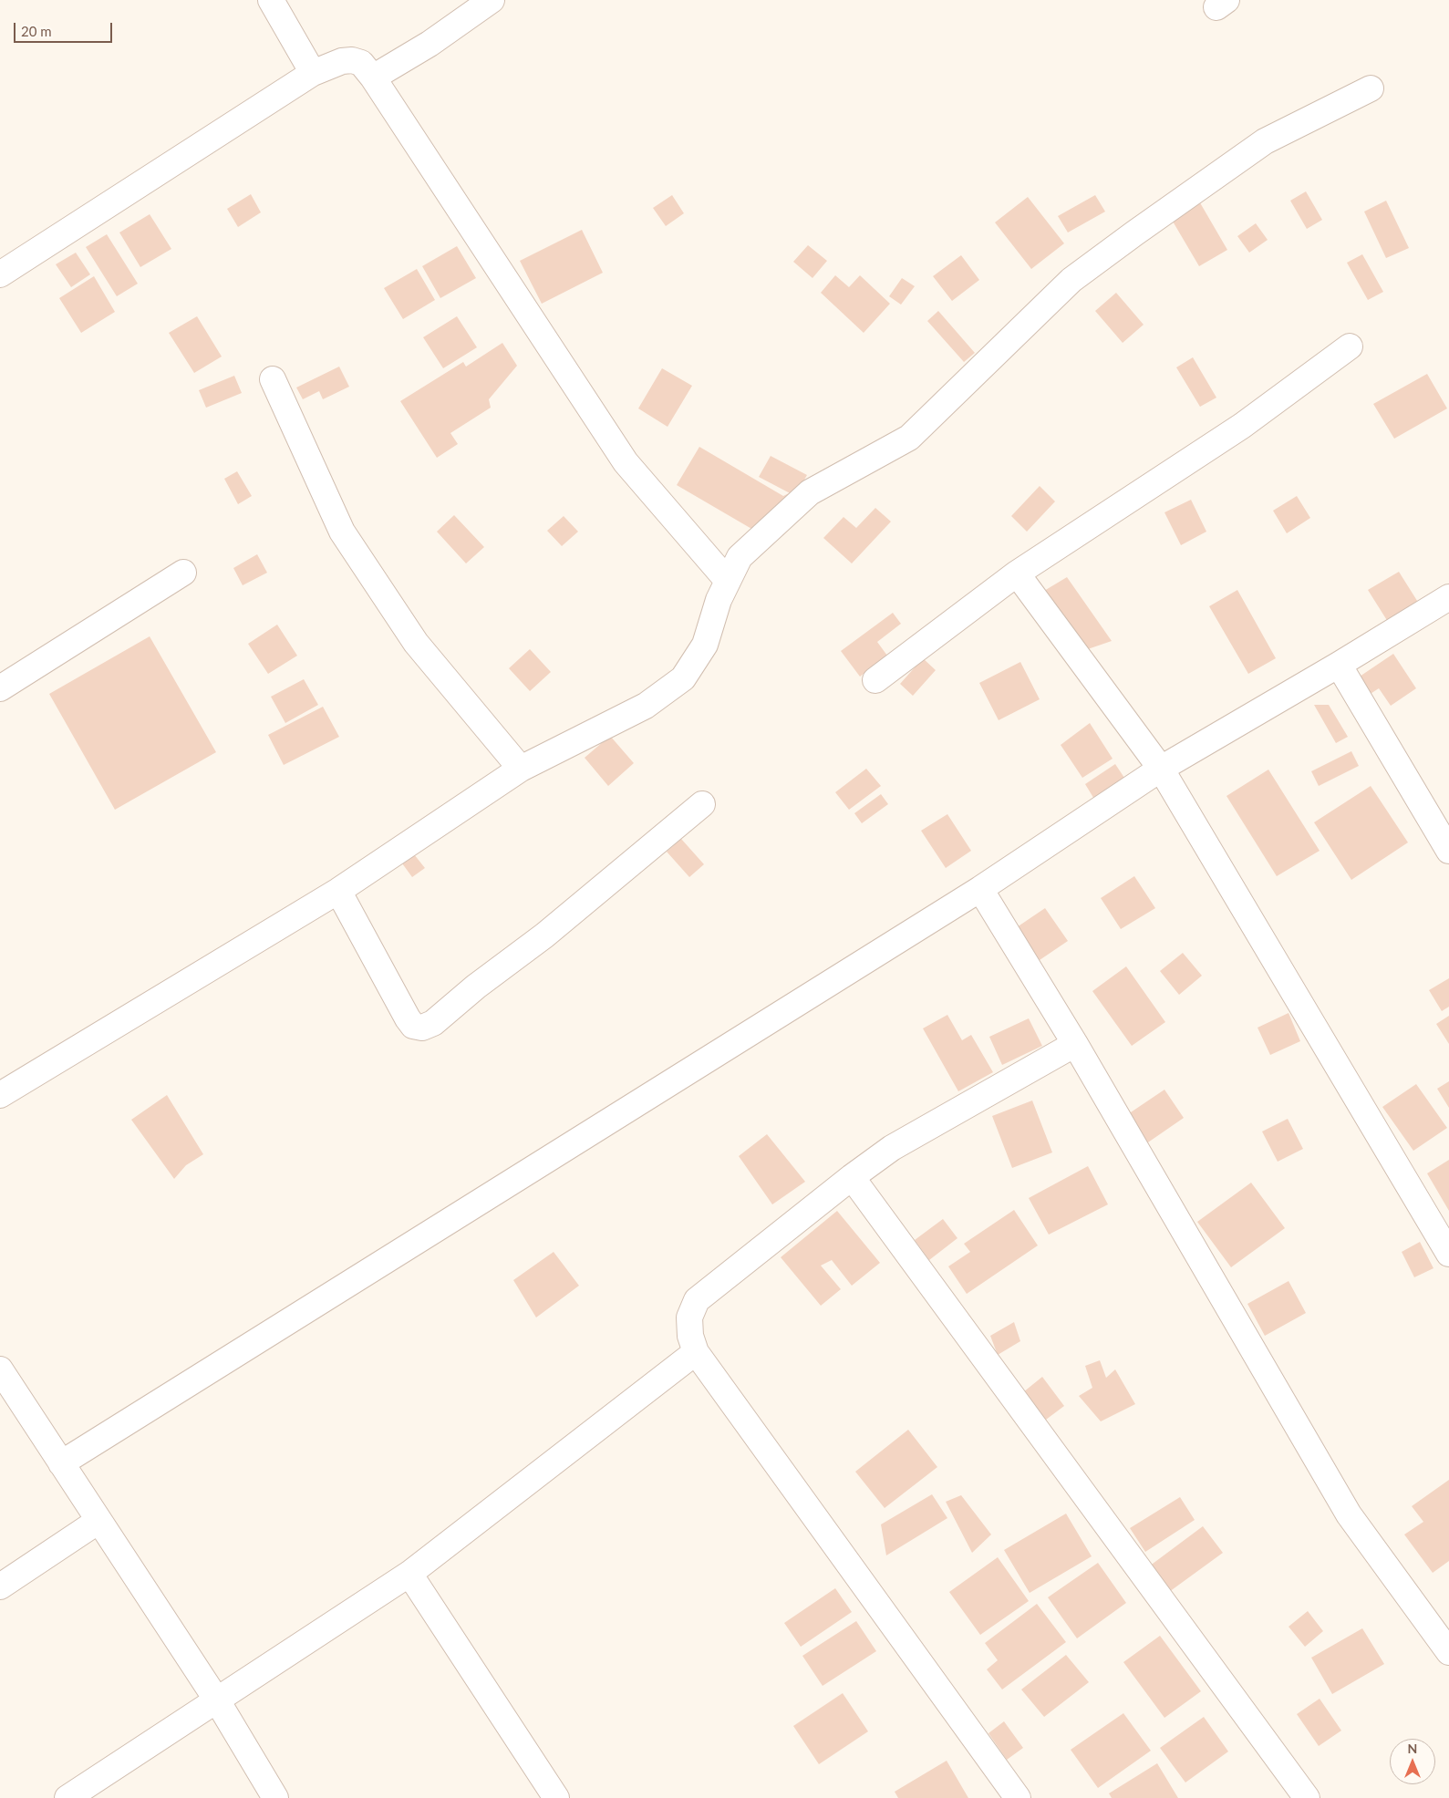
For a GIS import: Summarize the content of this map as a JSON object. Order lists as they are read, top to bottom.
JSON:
{
  "scale_bar": "20 m",
  "north": "top"
}
